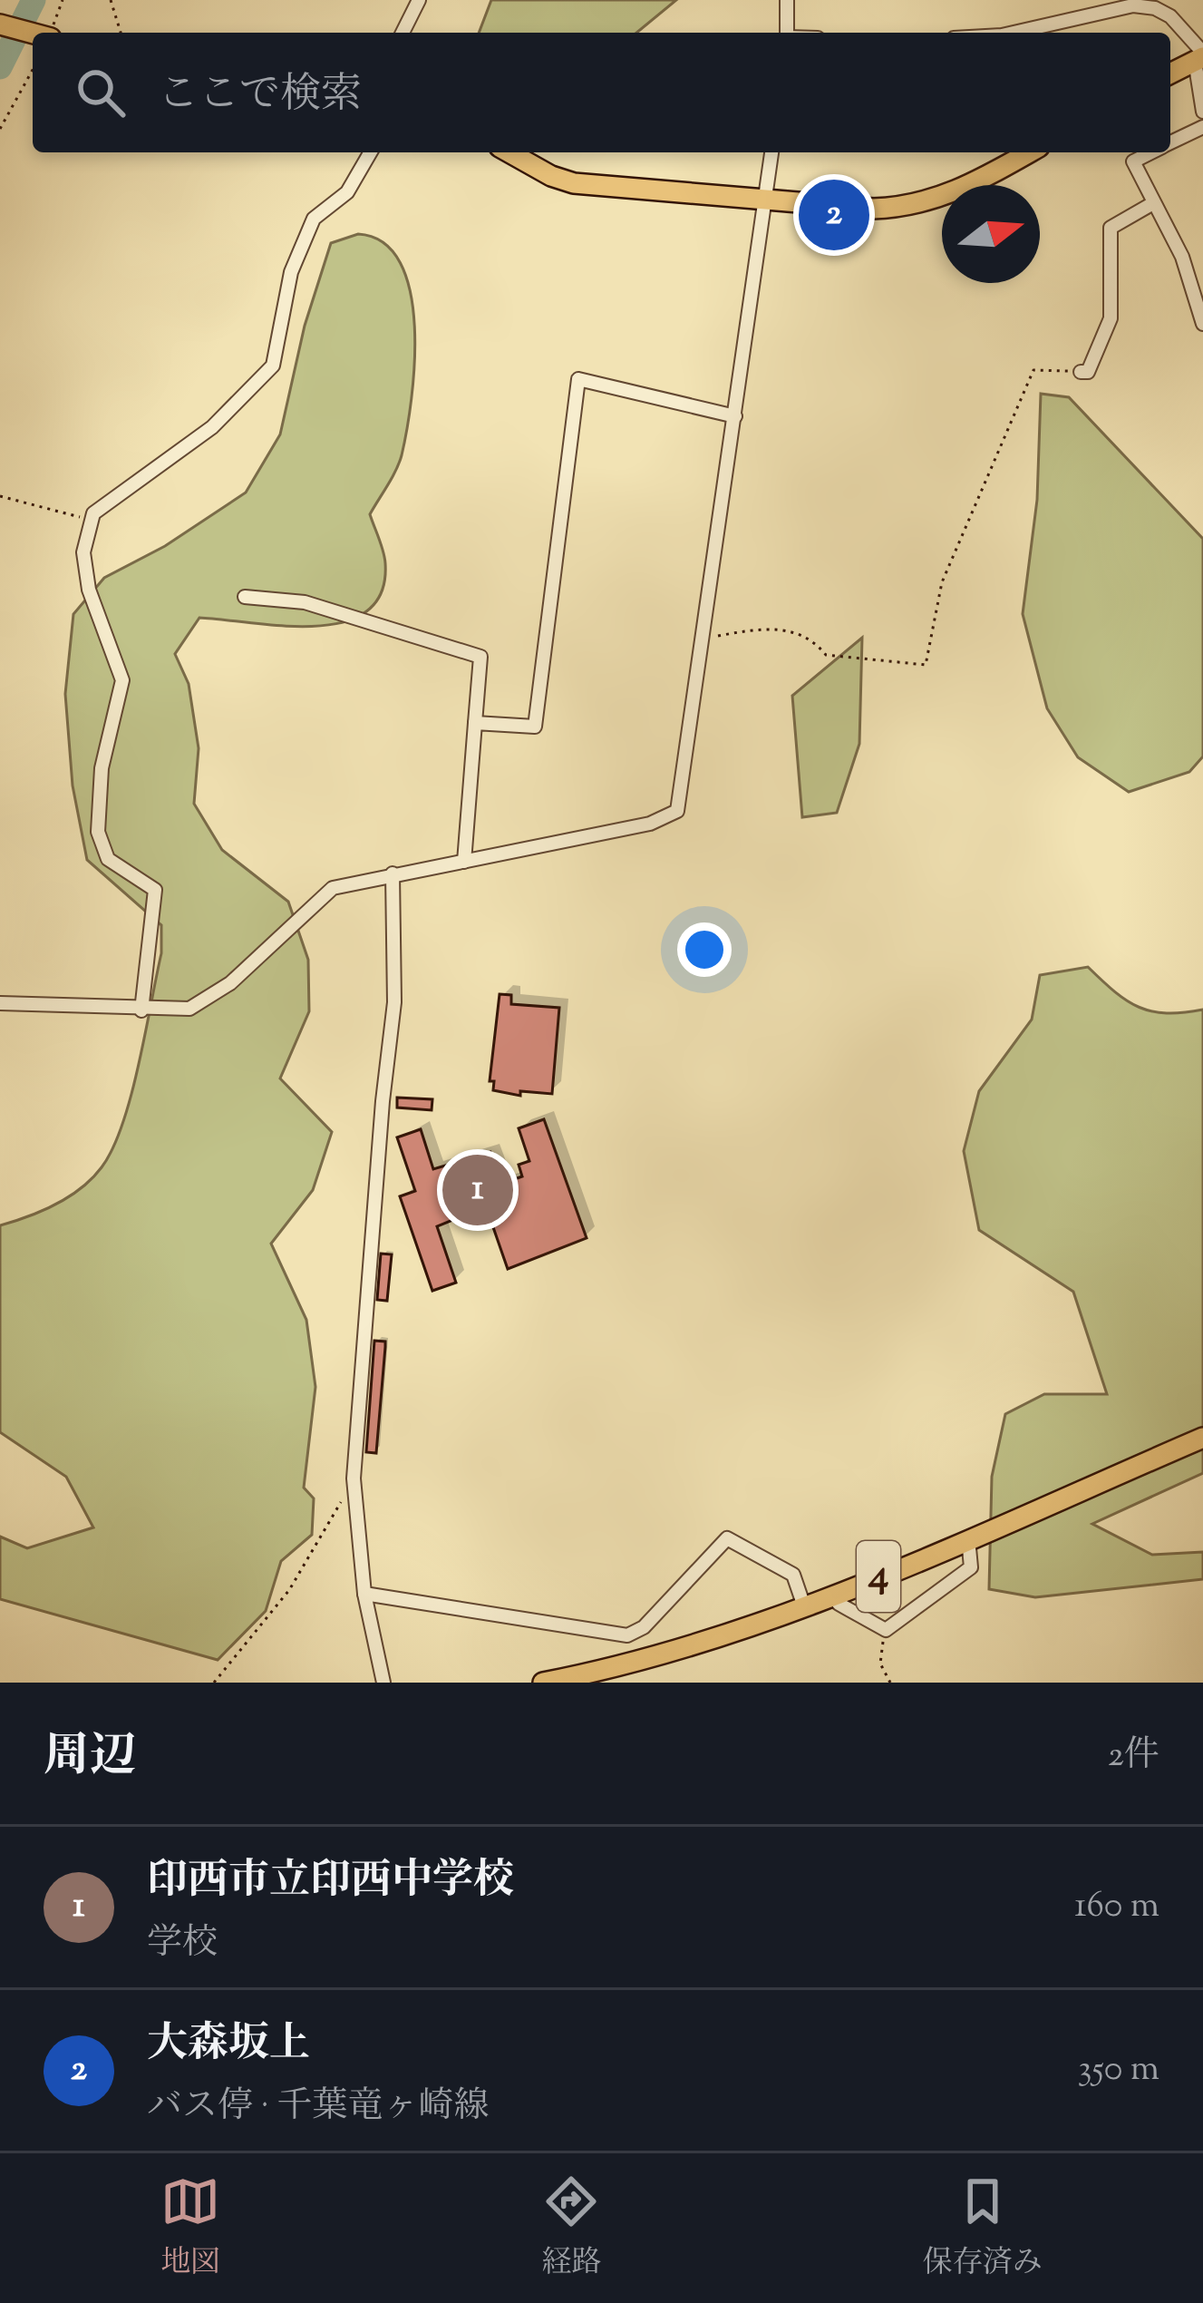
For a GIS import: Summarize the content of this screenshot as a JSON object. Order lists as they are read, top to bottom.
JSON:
{
  "streets": {
    "main road": ["4"]
  },
  "north": "right",
  "page": {
    "search": "ここで検索",
    "pins": ["2", "1"],
    "heading": ["周辺", "2件"],
    "list": [
      {
        "mark": "1",
        "name": "印西市立印西中学校",
        "note": "学校",
        "value": "160 m"
      },
      {
        "mark": "2",
        "name": "大森坂上",
        "note": "バス停 · 千葉竜ヶ崎線",
        "value": "350 m"
      }
    ],
    "nav": ["地図", "経路", "保存済み"]
  }
}
